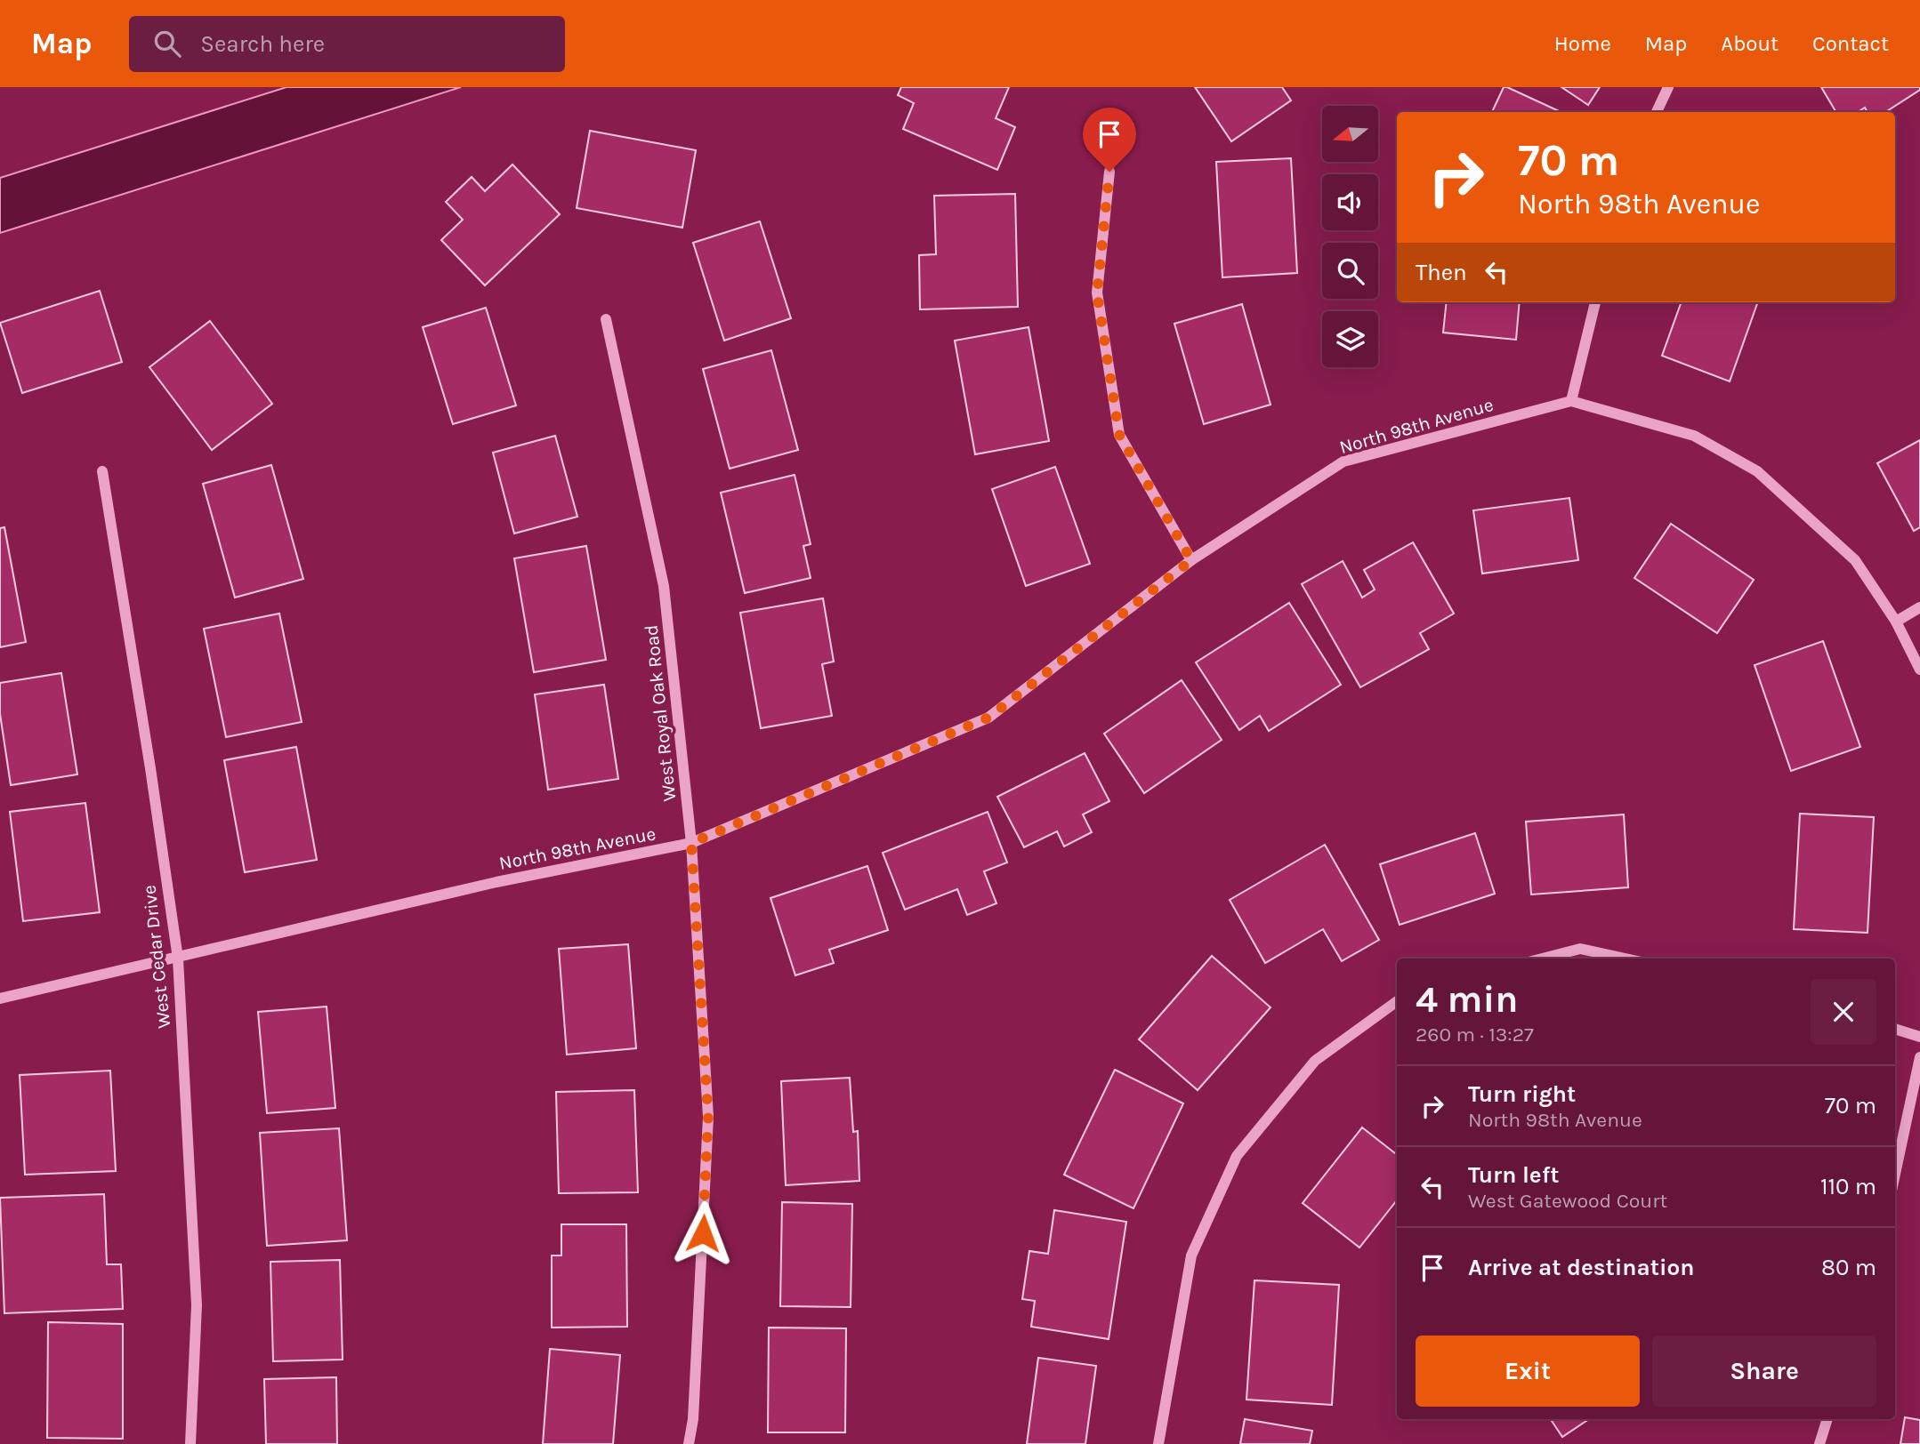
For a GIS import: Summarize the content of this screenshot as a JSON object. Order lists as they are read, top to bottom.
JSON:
{
  "streets": {
    "street": ["North 98th Avenue", "West Royal Oak Road", "West Cedar Drive"]
  },
  "crossings": [
    ["North 98th Avenue", "West Royal Oak Road"],
    ["North 98th Avenue", "West Cedar Drive"]
  ],
  "north": "left",
  "page": {
    "header": "Map",
    "search": "Search here",
    "nav": [
      "Home",
      "Map",
      "About",
      "Contact"
    ],
    "turn": ["70 m", "North 98th Avenue"],
    "then": "Then",
    "heading": ["4 min", "260 m · 13:27"],
    "list": [
      {
        "name": "Turn right",
        "note": "North 98th Avenue",
        "value": "70 m"
      },
      {
        "name": "Turn left",
        "note": "West Gatewood Court",
        "value": "110 m"
      },
      {
        "name": "Arrive at destination",
        "value": "80 m"
      }
    ],
    "buttons": ["Exit", "Share"]
  }
}
